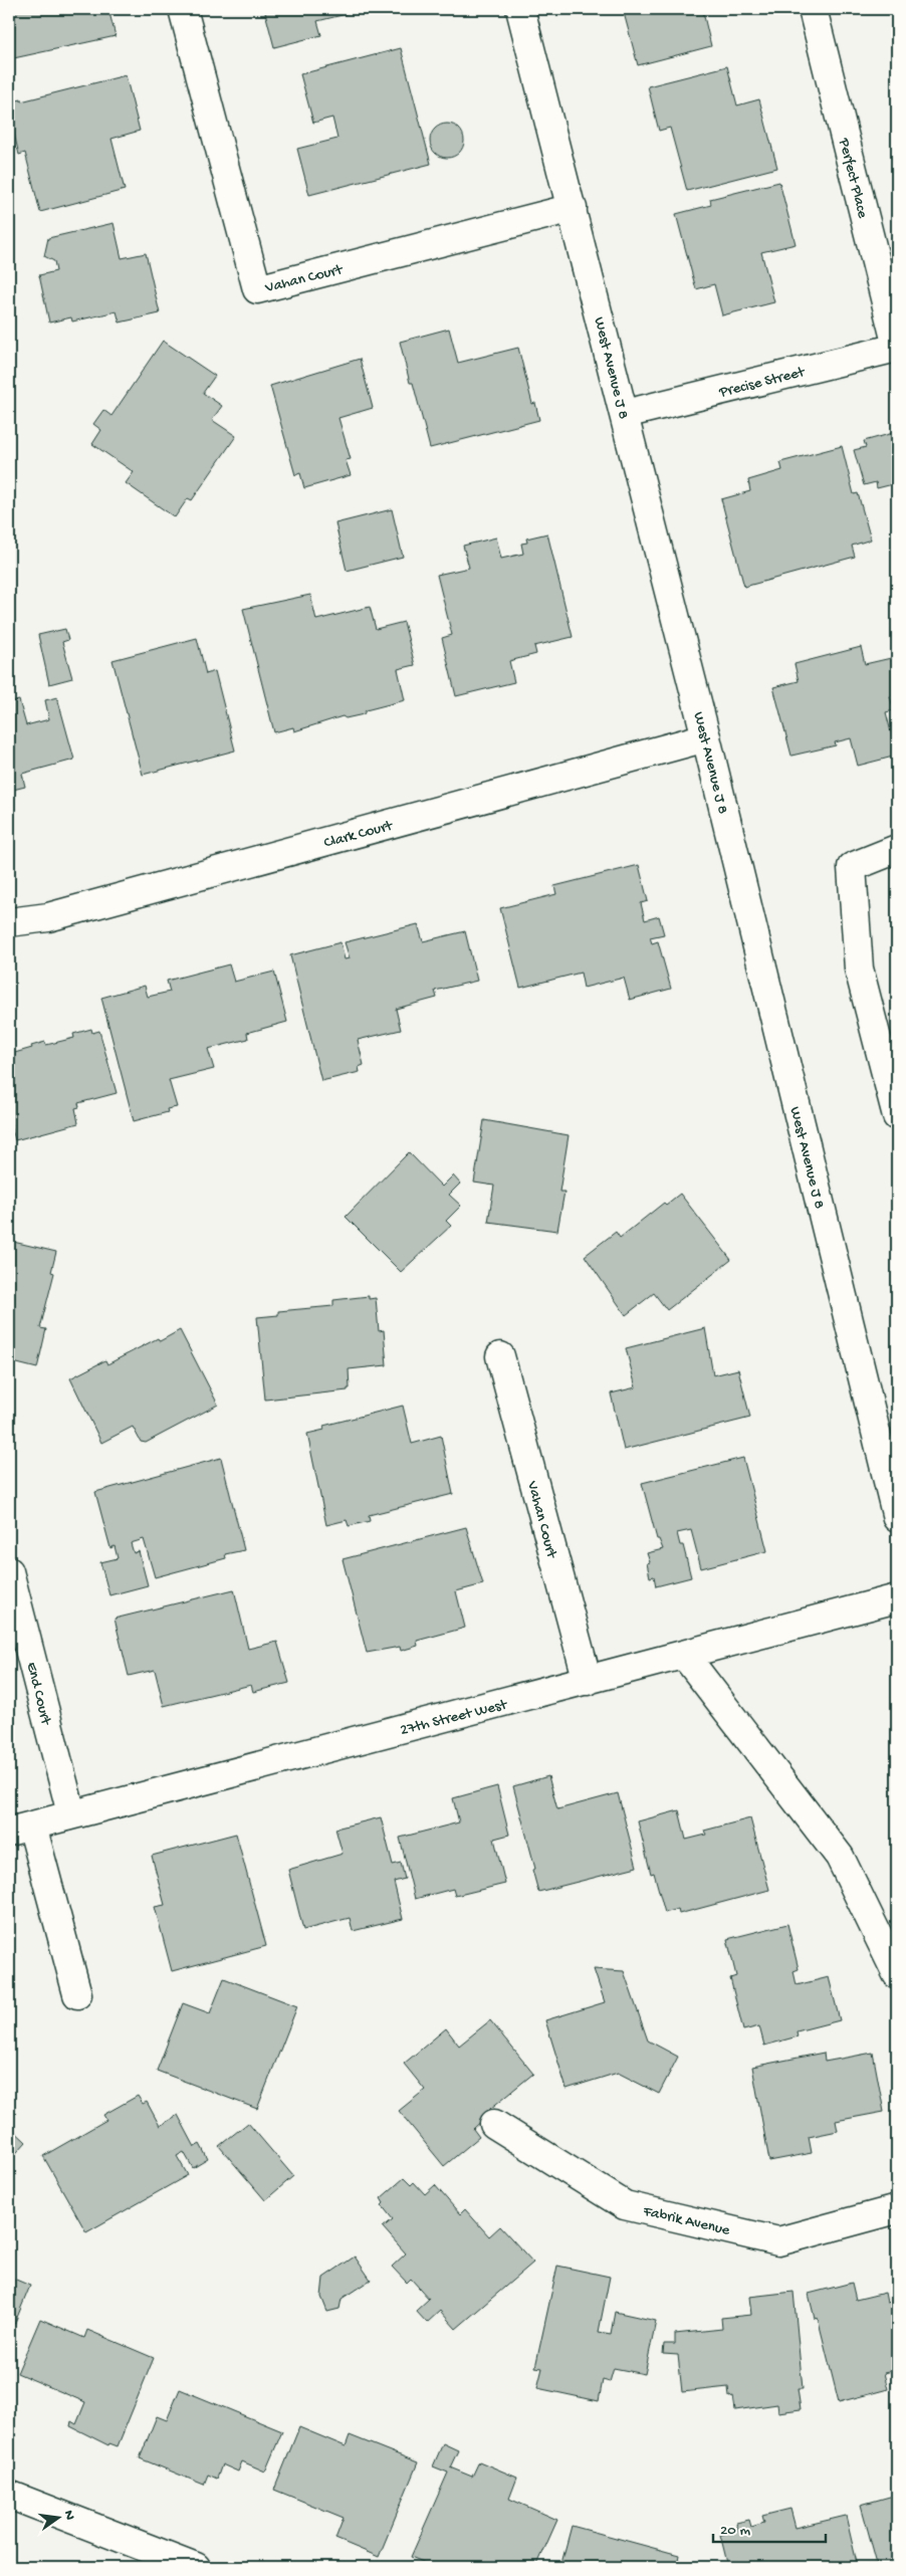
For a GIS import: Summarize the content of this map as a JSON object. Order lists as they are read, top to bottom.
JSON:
{
  "streets": {
    "street": [
      "Perfect Place",
      "Vahan Court",
      "West Avenue J 8",
      "Precise Street",
      "Clark Court",
      "End Court",
      "27th Street West",
      "Fabrik Avenue"
    ]
  },
  "crossings": [
    ["Perfect Place", "Precise Street"],
    ["Vahan Court", "West Avenue J 8"],
    ["Vahan Court", "27th Street West"],
    ["West Avenue J 8", "Precise Street"],
    ["West Avenue J 8", "Clark Court"],
    ["End Court", "27th Street West"]
  ],
  "scale_bar": "20 m",
  "north": "right"
}
